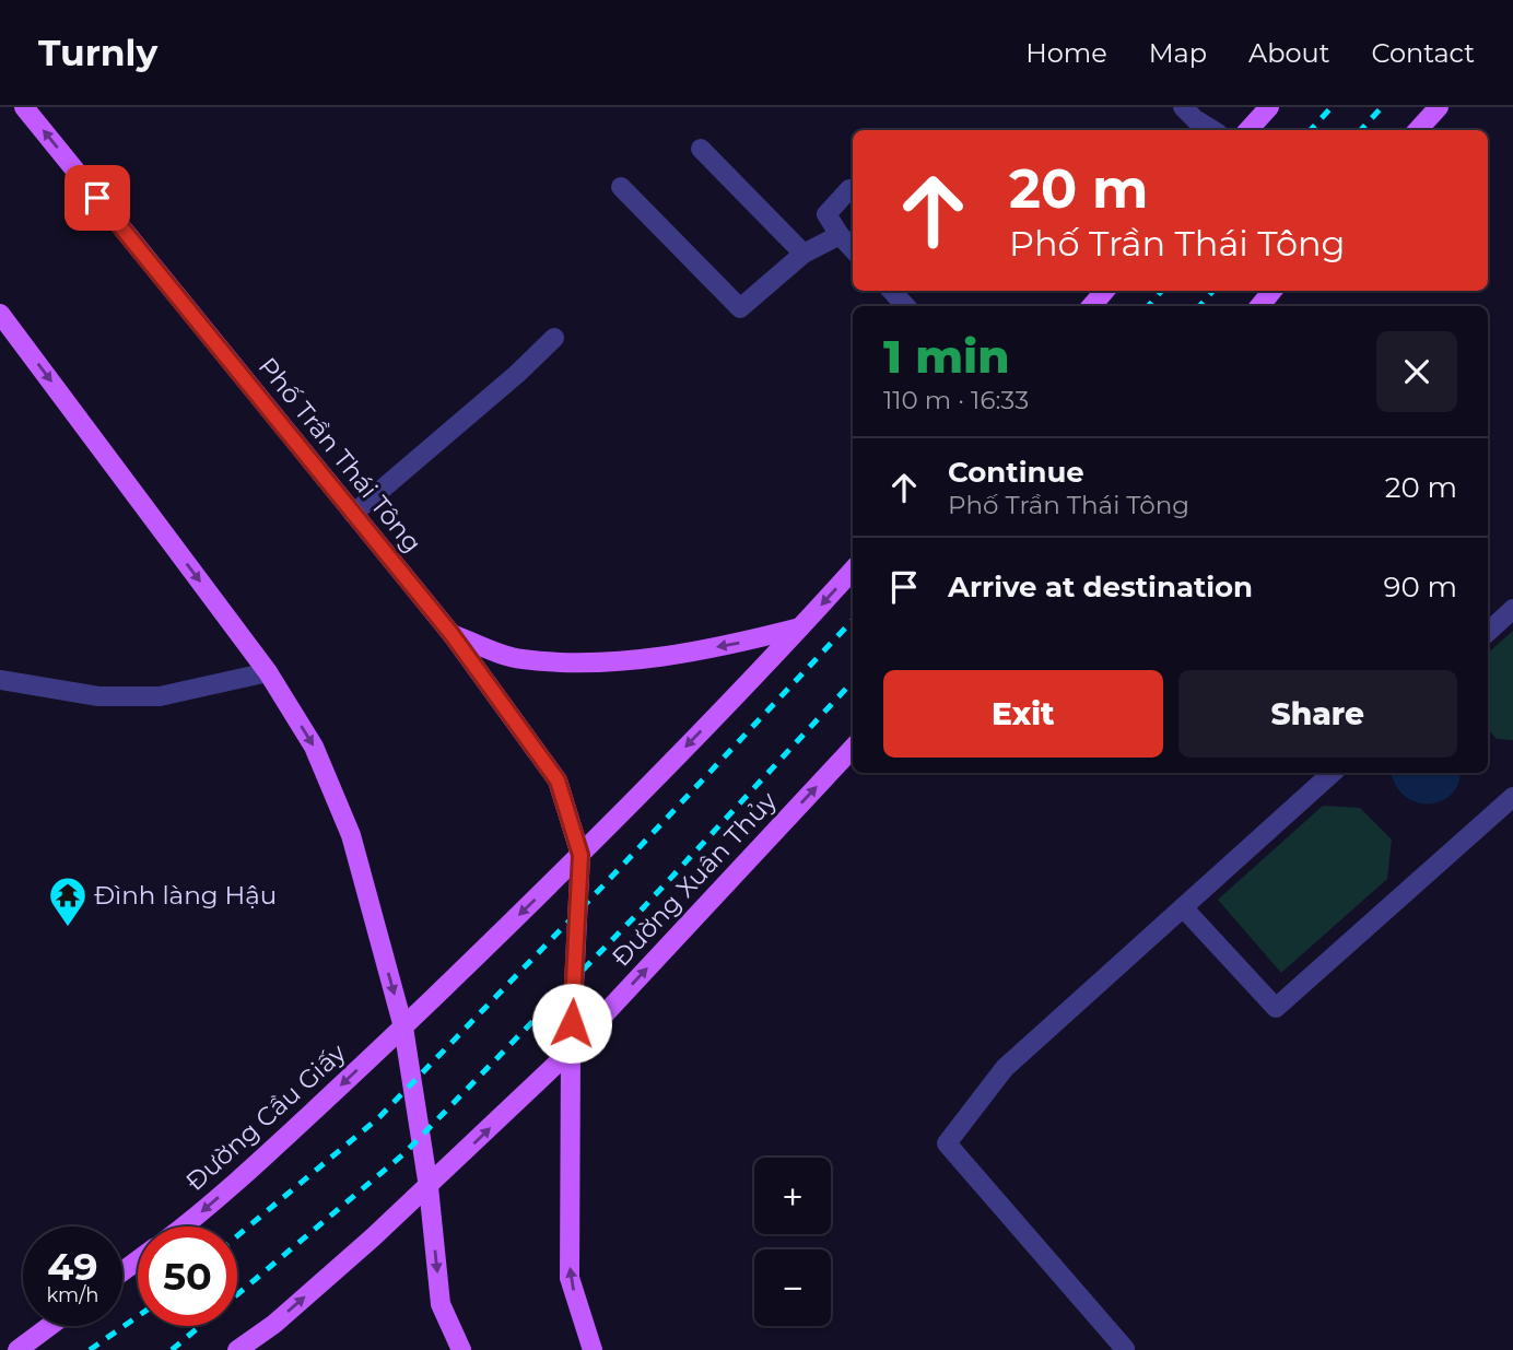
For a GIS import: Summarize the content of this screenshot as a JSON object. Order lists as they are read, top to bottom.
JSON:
{
  "streets": {
    "main road": ["Phố Trần Thái Tông", "Đường Xuân Thủy", "Đường Cầu Giấy"]
  },
  "crossings": [
    ["Phố Trần Thái Tông", "Đường Cầu Giấy"]
  ],
  "places": {
    "temple": ["Đình làng Hậu"]
  },
  "page": {
    "header": "Turnly",
    "nav": [
      "Home",
      "Map",
      "About",
      "Contact"
    ],
    "turn": ["20 m", "Phố Trần Thái Tông"],
    "heading": ["1 min", "110 m · 16:33"],
    "list": [
      {
        "name": "Continue",
        "note": "Phố Trần Thái Tông",
        "value": "20 m"
      },
      {
        "name": "Arrive at destination",
        "value": "90 m"
      }
    ],
    "buttons": ["Exit", "Share"],
    "map_buttons": ["+", "−"],
    "speed": "49 km/h",
    "limit": "50"
  }
}
